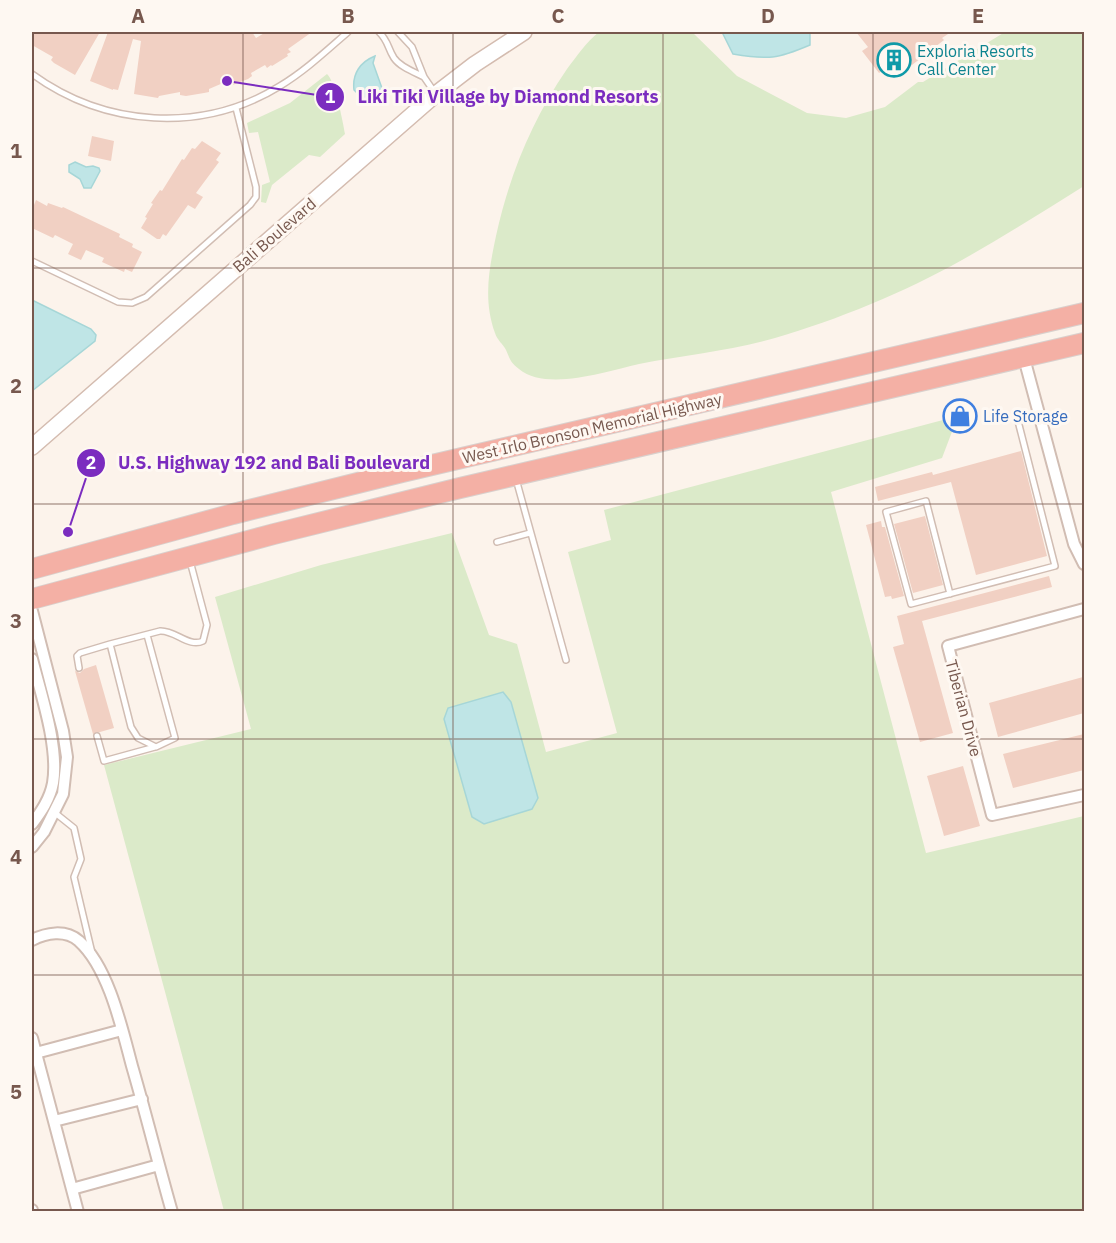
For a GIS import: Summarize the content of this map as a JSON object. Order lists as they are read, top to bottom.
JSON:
{
  "streets": {
    "highway": ["West Irlo Bronson Memorial Highway"],
    "street": ["Bali Boulevard", "Tiberian Drive"]
  },
  "places": {
    "building": ["Exploria Resorts Call Center"],
    "other": ["Liki Tiki Village by Diamond Resorts", "U.S. Highway 192 and Bali Boulevard"],
    "shop": ["Life Storage"]
  },
  "grid": {
    "columns": [
      "A",
      "B",
      "C",
      "D",
      "E"
    ],
    "rows": [
      "1",
      "2",
      "3",
      "4",
      "5"
    ]
  }
}
